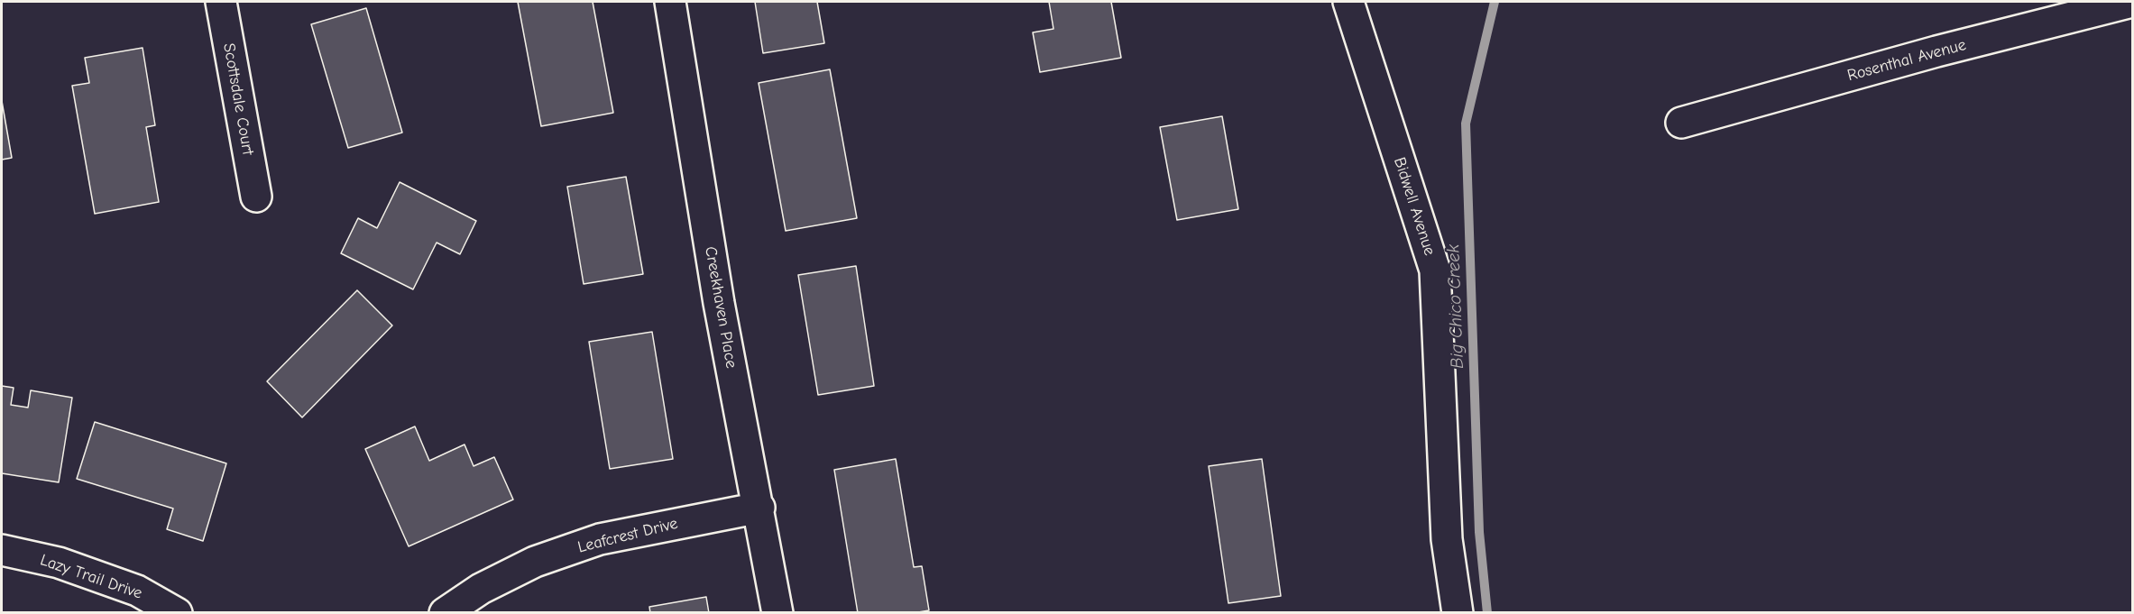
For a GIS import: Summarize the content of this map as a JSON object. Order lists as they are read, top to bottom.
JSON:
{
  "streets": {
    "street": [
      "Rosenthal Avenue",
      "Scottsdale Court",
      "Bidwell Avenue",
      "Creekhaven Place",
      "Leafcrest Drive",
      "Lazy Trail Drive"
    ]
  },
  "crossings": [
    ["Creekhaven Place", "Leafcrest Drive"]
  ],
  "water": ["Big Chico Creek"]
}
